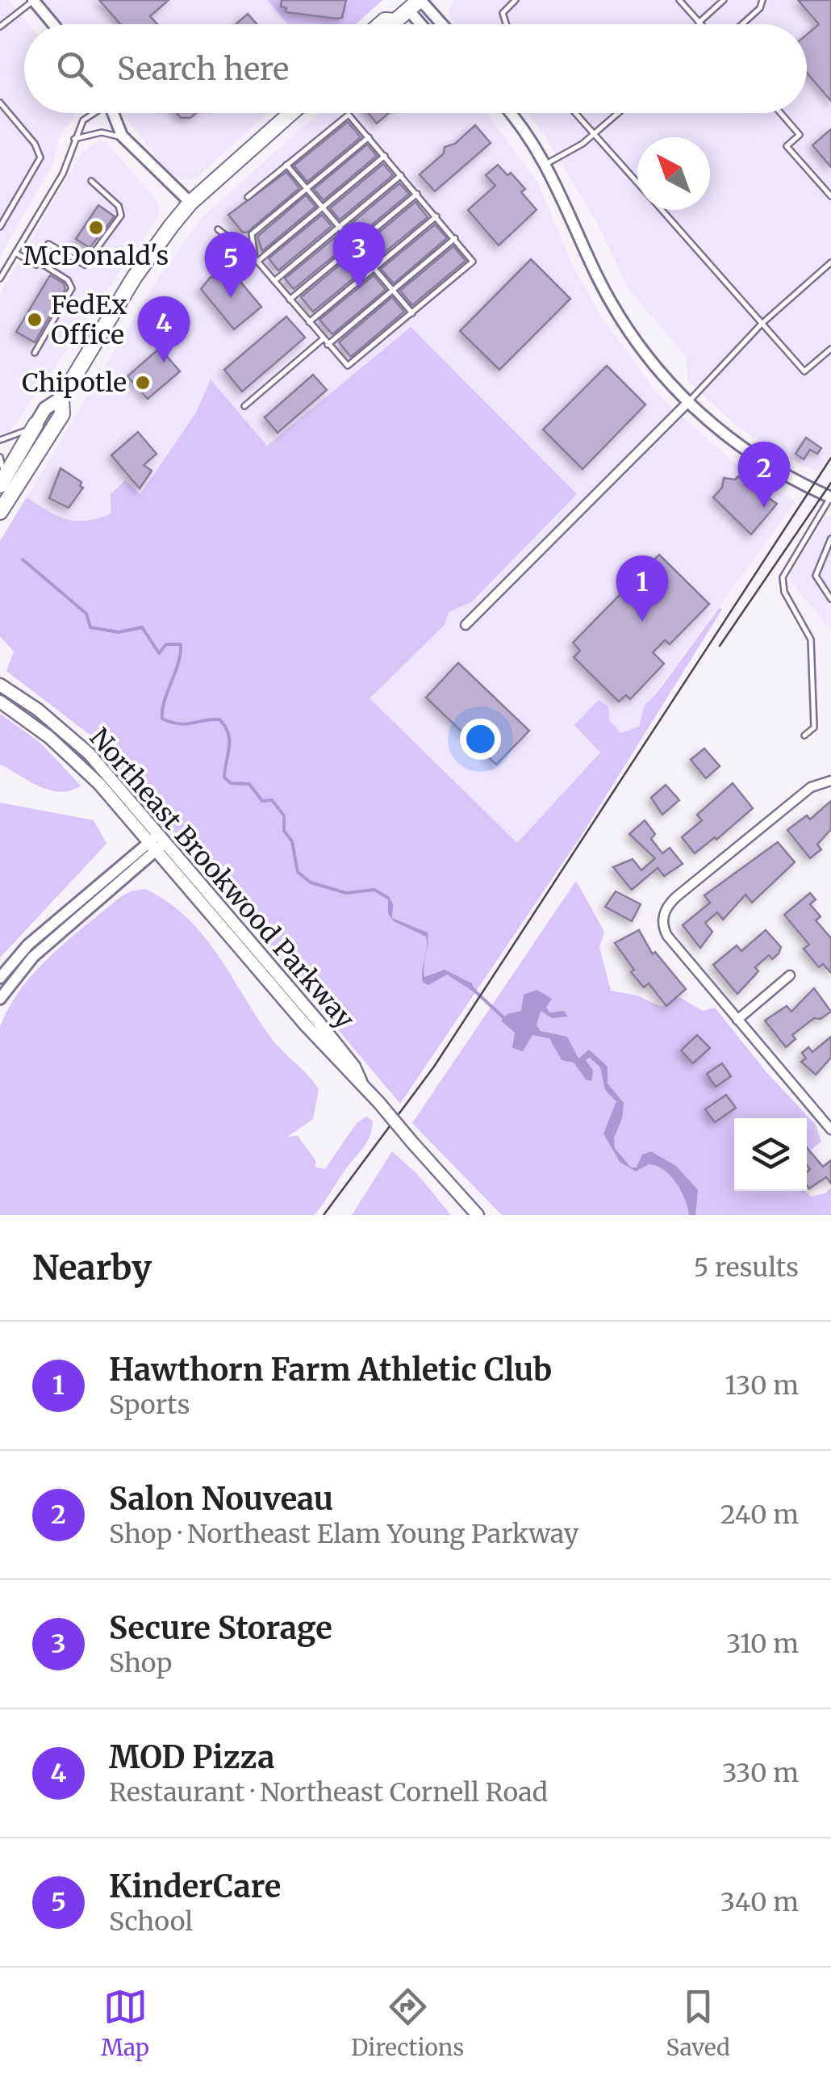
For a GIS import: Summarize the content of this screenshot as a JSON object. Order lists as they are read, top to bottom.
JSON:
{
  "streets": {
    "main road": ["Northeast Brookwood Parkway"]
  },
  "places": ["McDonald's", "FedEx Office", "Chipotle"],
  "north": "top left",
  "page": {
    "search": "Search here",
    "pins": [
      "3",
      "5",
      "4",
      "2",
      "1"
    ],
    "heading": ["Nearby", "5 results"],
    "list": [
      {
        "mark": "1",
        "name": "Hawthorn Farm Athletic Club",
        "note": "Sports",
        "value": "130 m"
      },
      {
        "mark": "2",
        "name": "Salon Nouveau",
        "note": "Shop · Northeast Elam Young Parkway",
        "value": "240 m"
      },
      {
        "mark": "3",
        "name": "Secure Storage",
        "note": "Shop",
        "value": "310 m"
      },
      {
        "mark": "4",
        "name": "MOD Pizza",
        "note": "Restaurant · Northeast Cornell Road",
        "value": "330 m"
      },
      {
        "mark": "5",
        "name": "KinderCare",
        "note": "School",
        "value": "340 m"
      }
    ],
    "nav": ["Map", "Directions", "Saved"]
  }
}
